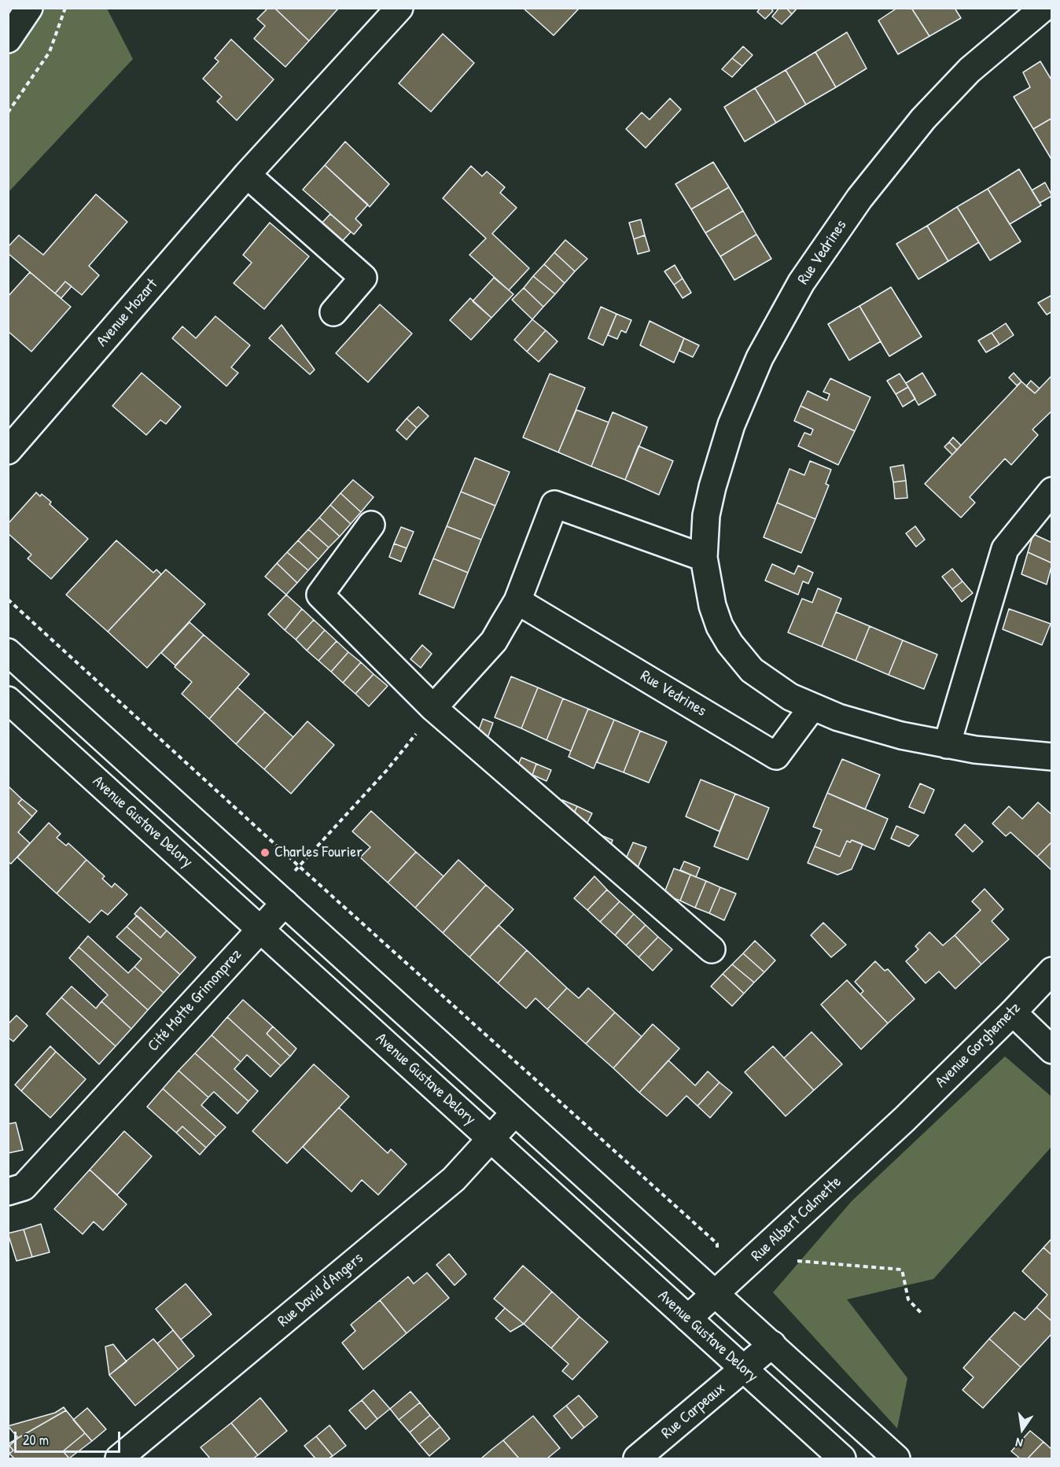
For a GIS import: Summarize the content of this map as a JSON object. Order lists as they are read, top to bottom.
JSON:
{
  "streets": {
    "street": [
      "Rue Vedrines",
      "Avenue Mozart",
      "Avenue Gustave Delory",
      "Cité Motte Grimonprez",
      "Avenue Gorghemetz",
      "Rue Albert Calmette",
      "Rue David d'Angers",
      "Rue Carpeaux"
    ]
  },
  "crossings": [
    ["Avenue Gustave Delory", "Cité Motte Grimonprez"],
    ["Avenue Gustave Delory", "Rue Albert Calmette"],
    ["Avenue Gustave Delory", "Rue David d'Angers"],
    ["Avenue Gustave Delory", "Rue Carpeaux"],
    ["Avenue Gorghemetz", "Rue Albert Calmette"]
  ],
  "places": ["Charles Fourier"],
  "scale_bar": "20 m",
  "north": "bottom"
}
